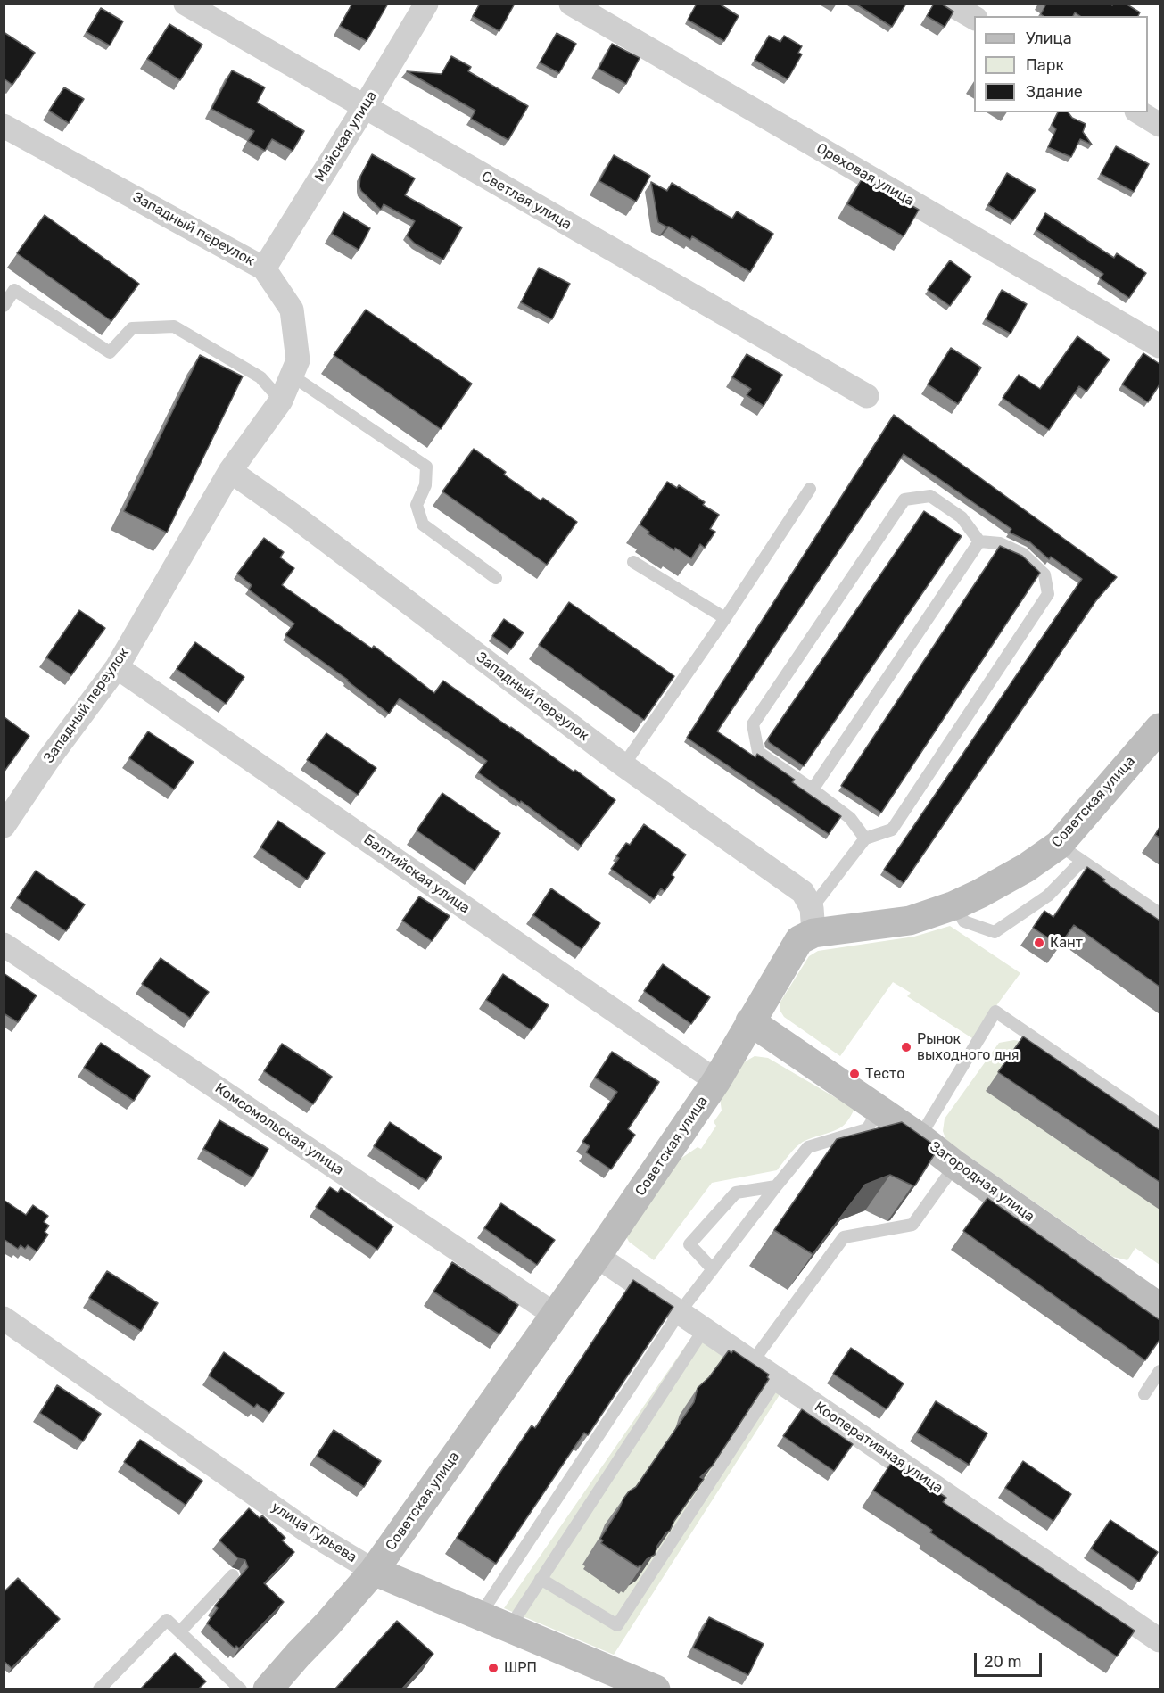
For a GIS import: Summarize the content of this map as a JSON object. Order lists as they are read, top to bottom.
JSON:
{
  "streets": {
    "street": [
      "Майская улица",
      "Ореховая улица",
      "Светлая улица",
      "Западный переулок",
      "Советская улица",
      "Балтийская улица",
      "Комсомольская улица",
      "Загородная улица",
      "Кооперативная улица",
      "улица Гурьева"
    ]
  },
  "crossings": [
    ["Майская улица", "Светлая улица"],
    ["Майская улица", "Западный переулок"],
    ["Западный переулок", "Советская улица"],
    ["Западный переулок", "Балтийская улица"],
    ["Советская улица", "Балтийская улица"],
    ["Советская улица", "Комсомольская улица"],
    ["Советская улица", "Загородная улица"],
    ["Советская улица", "Кооперативная улица"],
    ["Советская улица", "улица Гурьева"]
  ],
  "places": [
    "Кант",
    "Рынок выходного дня",
    "Тесто",
    "ШРП"
  ],
  "legend": ["Улица", "Парк", "Здание"],
  "scale_bar": "20 m"
}
